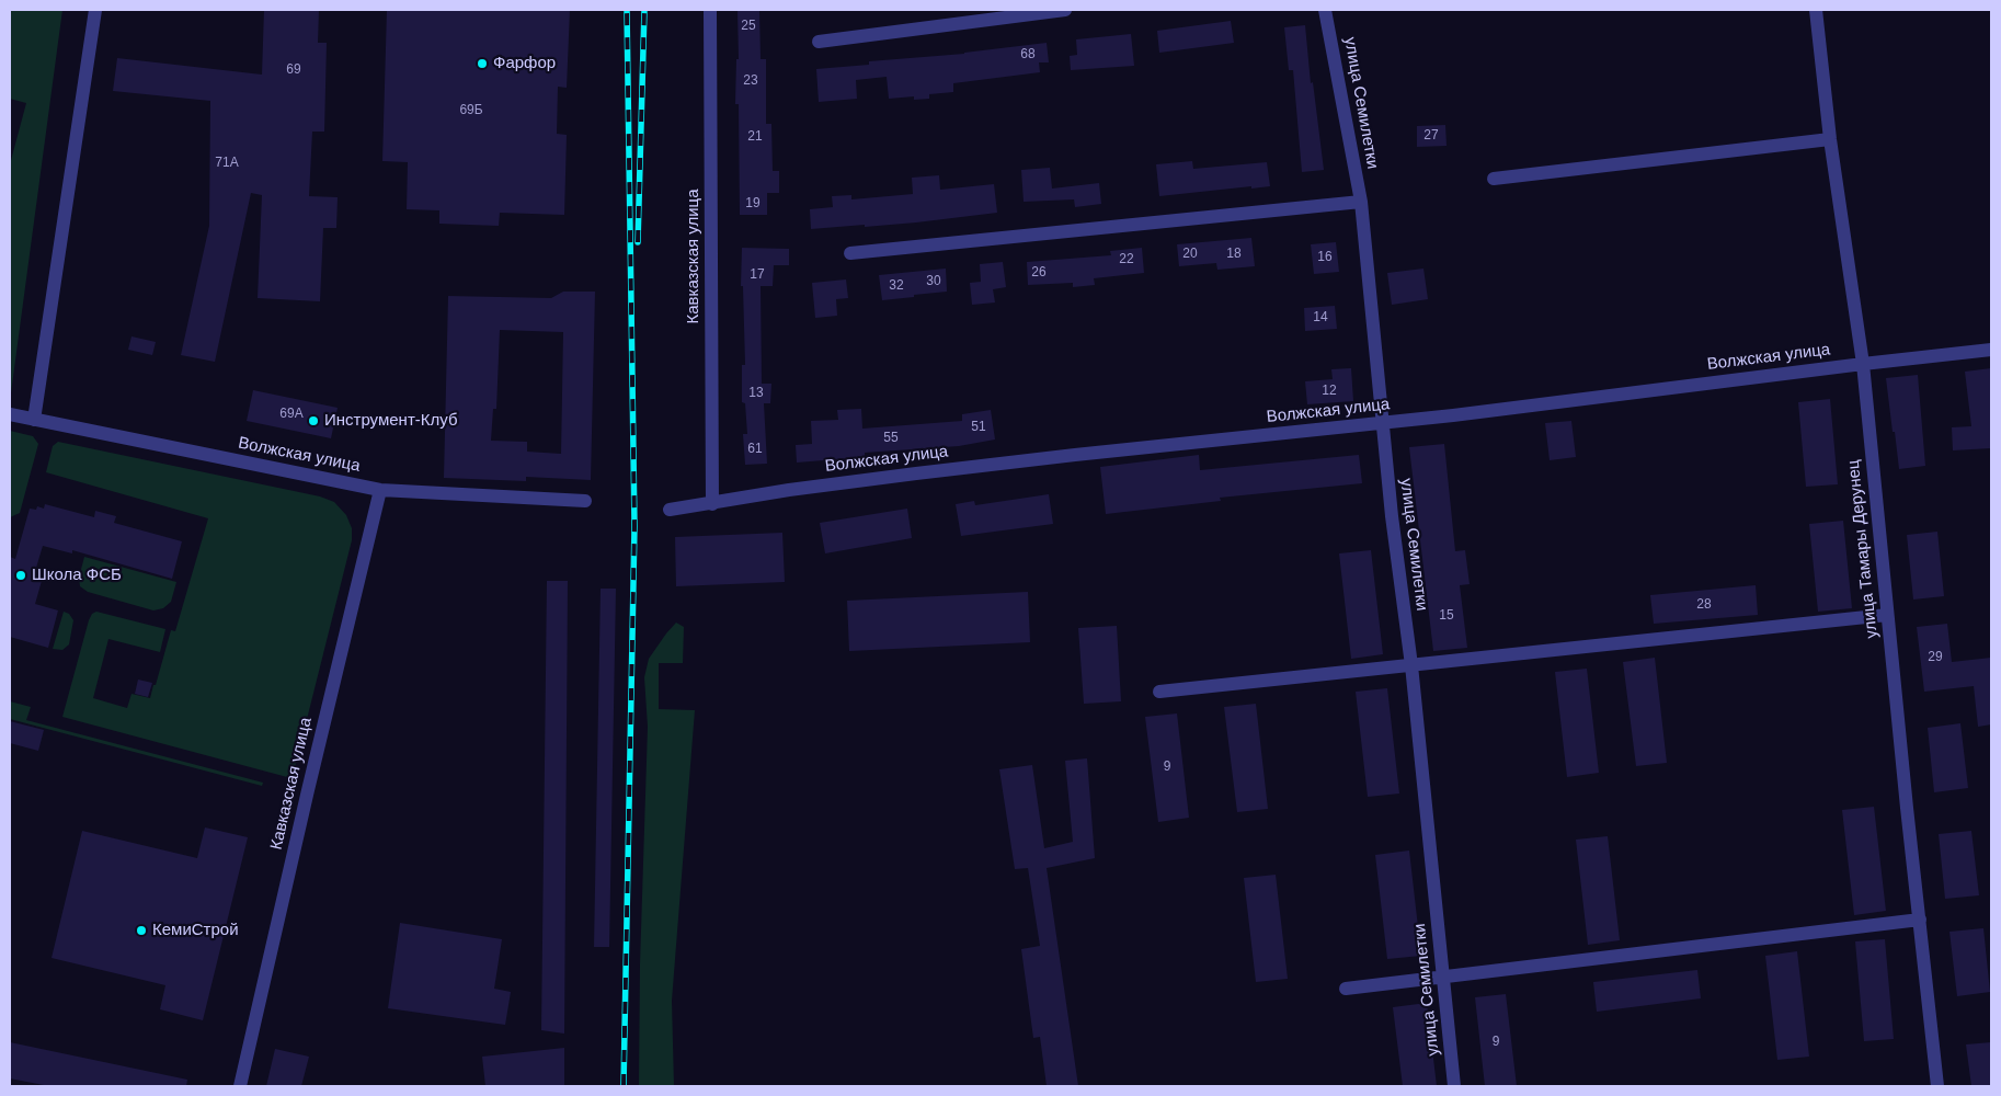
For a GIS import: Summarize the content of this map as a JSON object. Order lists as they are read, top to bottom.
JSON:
{
  "streets": {
    "street": [
      "улица Семилетки",
      "Кавказская улица",
      "Волжская улица",
      "улица Тамары Дерунец"
    ]
  },
  "crossings": [
    ["улица Семилетки", "Волжская улица"],
    ["Кавказская улица", "Волжская улица"],
    ["Волжская улица", "улица Тамары Дерунец"]
  ],
  "places": [
    "Фарфор",
    "Инструмент-Клуб",
    "Школа ФСБ",
    "КемиСтрой"
  ],
  "house_numbers": [
    "25",
    "68",
    "69",
    "23",
    "69Б",
    "27",
    "21",
    "71А",
    "19",
    "20",
    "18",
    "16",
    "22",
    "26",
    "17",
    "30",
    "32",
    "14",
    "12",
    "13",
    "69А",
    "51",
    "55",
    "61",
    "28",
    "15",
    "29",
    "9",
    "9"
  ]
}
